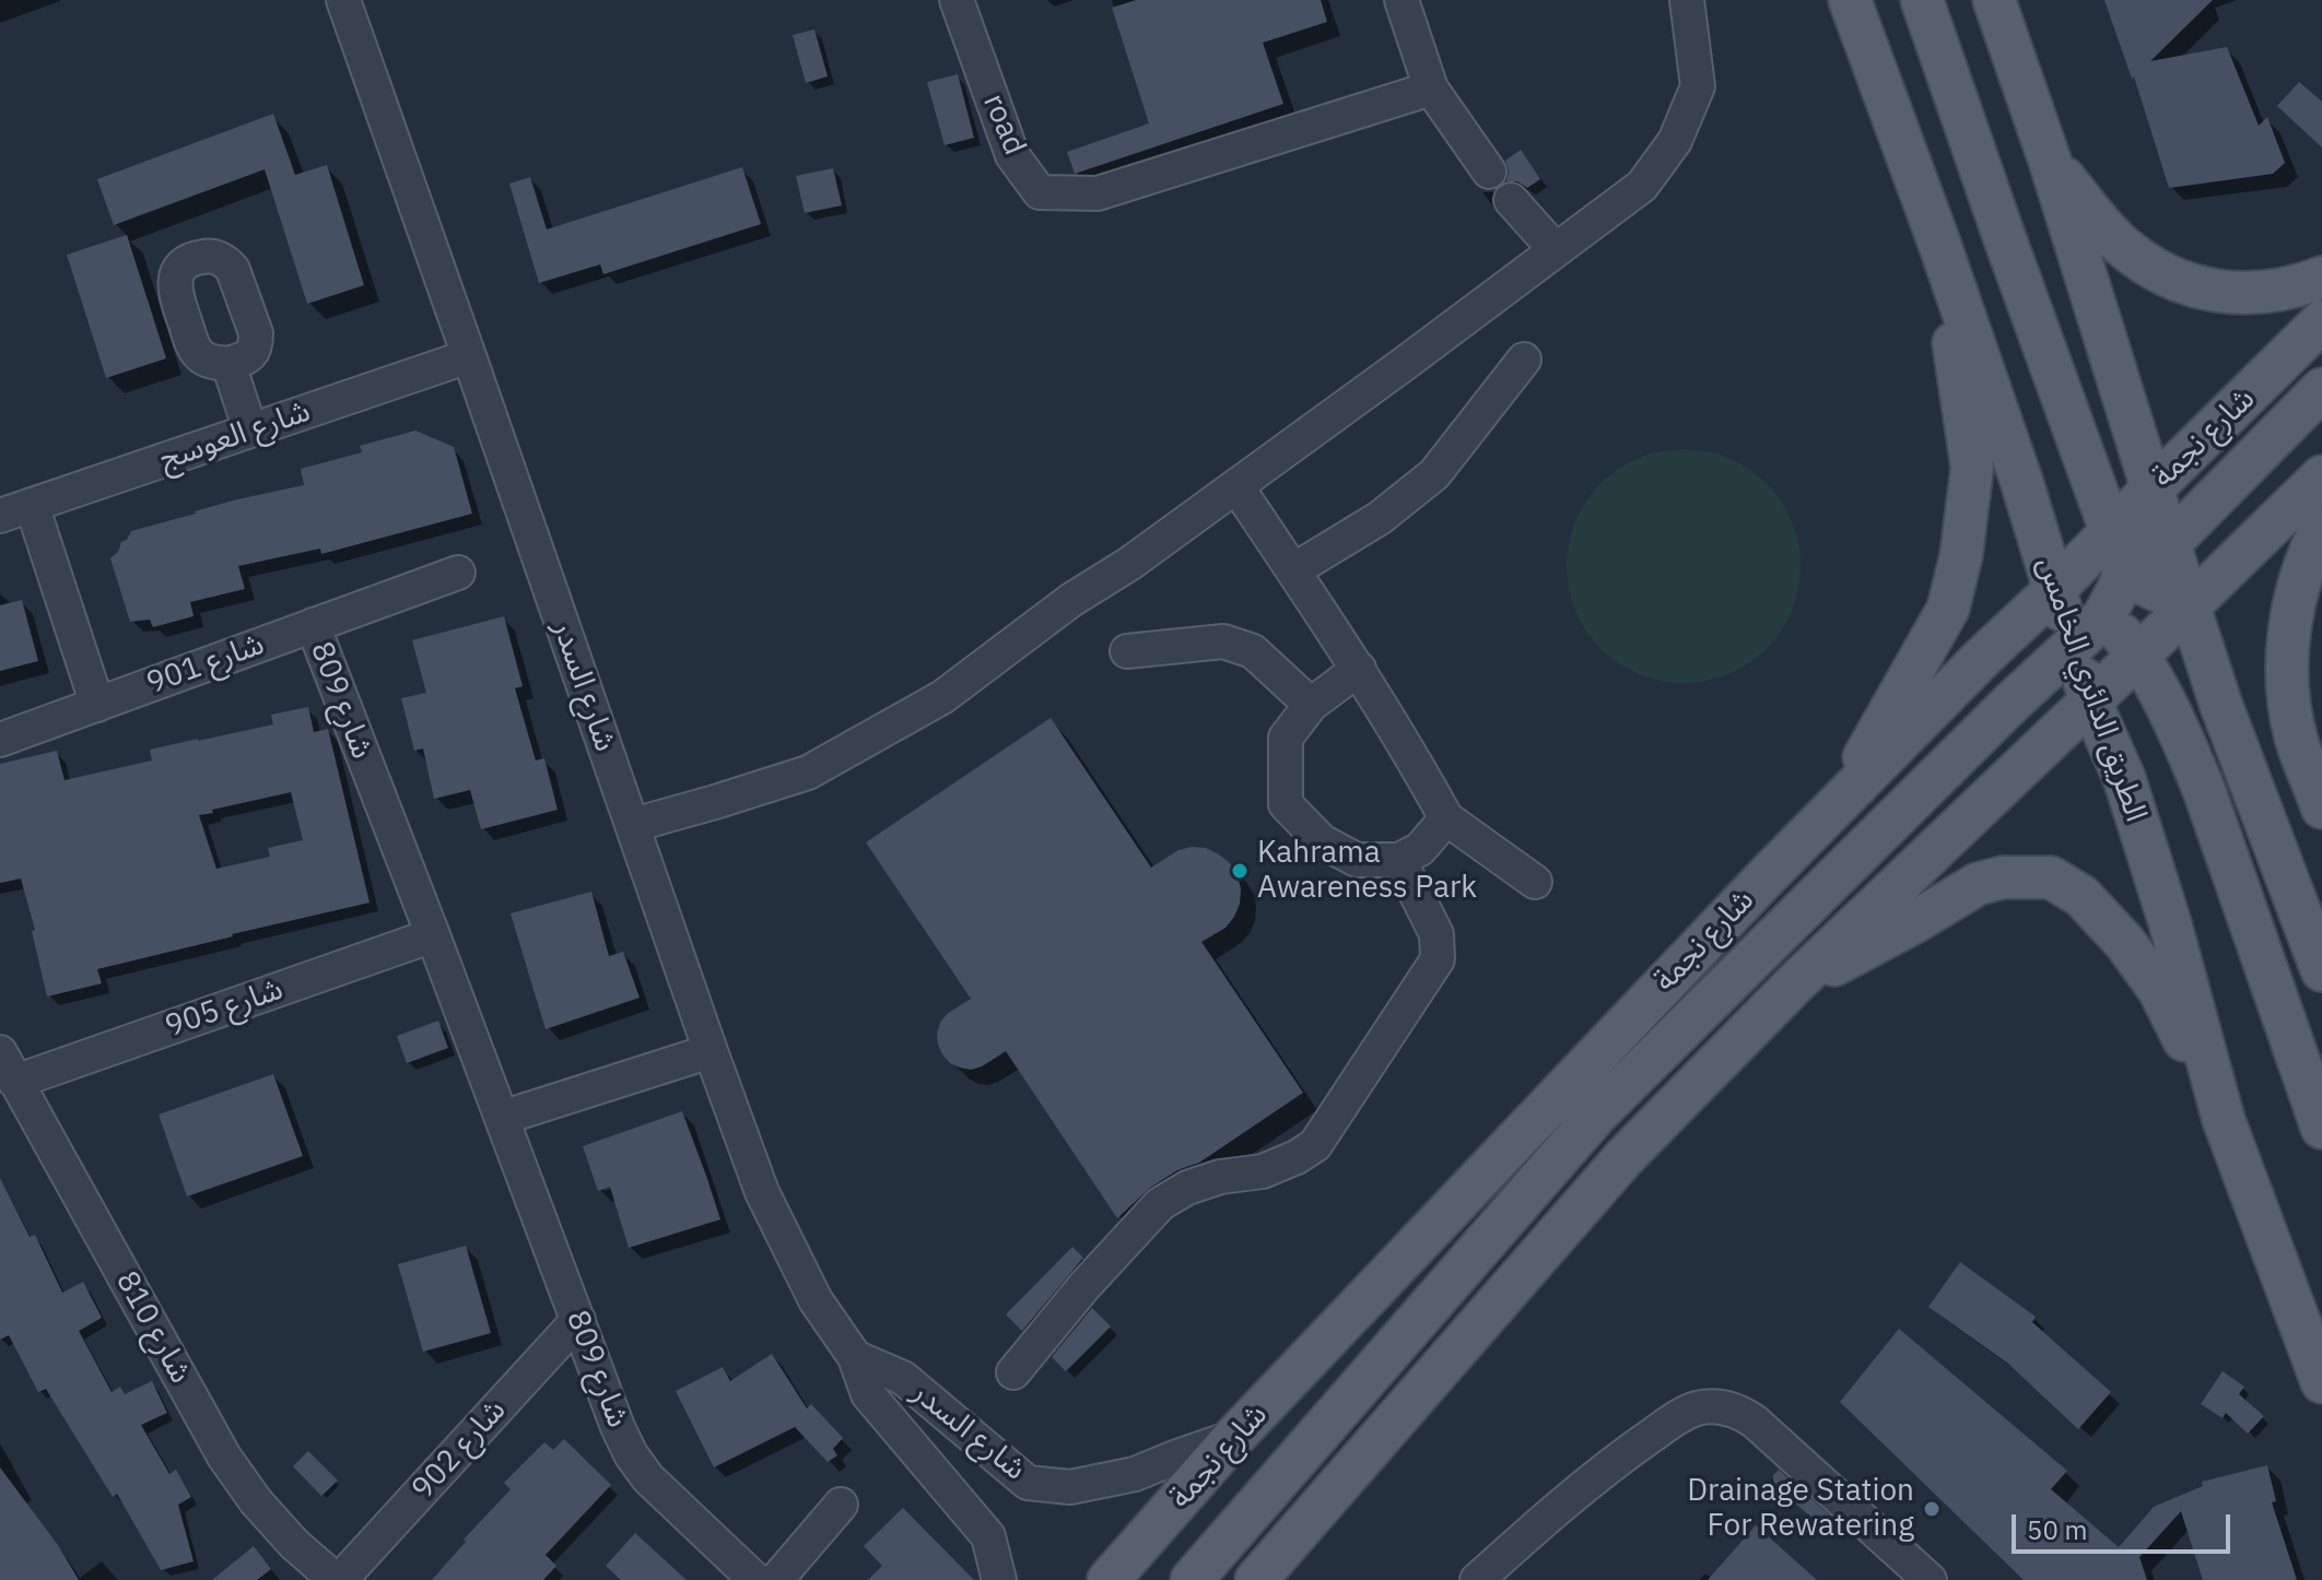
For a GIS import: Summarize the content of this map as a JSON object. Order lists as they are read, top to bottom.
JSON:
{
  "streets": {
    "main road": ["شارع نجمة", "الطريق الدائري الخامس"],
    "street": [
      "road",
      "شارع العوسج",
      "شارع 901",
      "شارع السدر",
      "شارع 809",
      "شارع 905",
      "شارع 810",
      "شارع 902"
    ]
  },
  "crossings": [
    ["شارع العوسج", "شارع السدر"],
    ["شارع نجمة", "شارع السدر"],
    ["شارع نجمة", "الطريق الدائري الخامس"],
    ["شارع 901", "شارع 809"],
    ["شارع 809", "شارع 905"],
    ["شارع 809", "شارع 902"],
    ["شارع 905", "شارع 810"],
    ["شارع 810", "شارع 902"]
  ],
  "places": ["Kahrama Awareness Park", "Drainage Station For Rewatering"],
  "scale_bar": "50 m"
}
